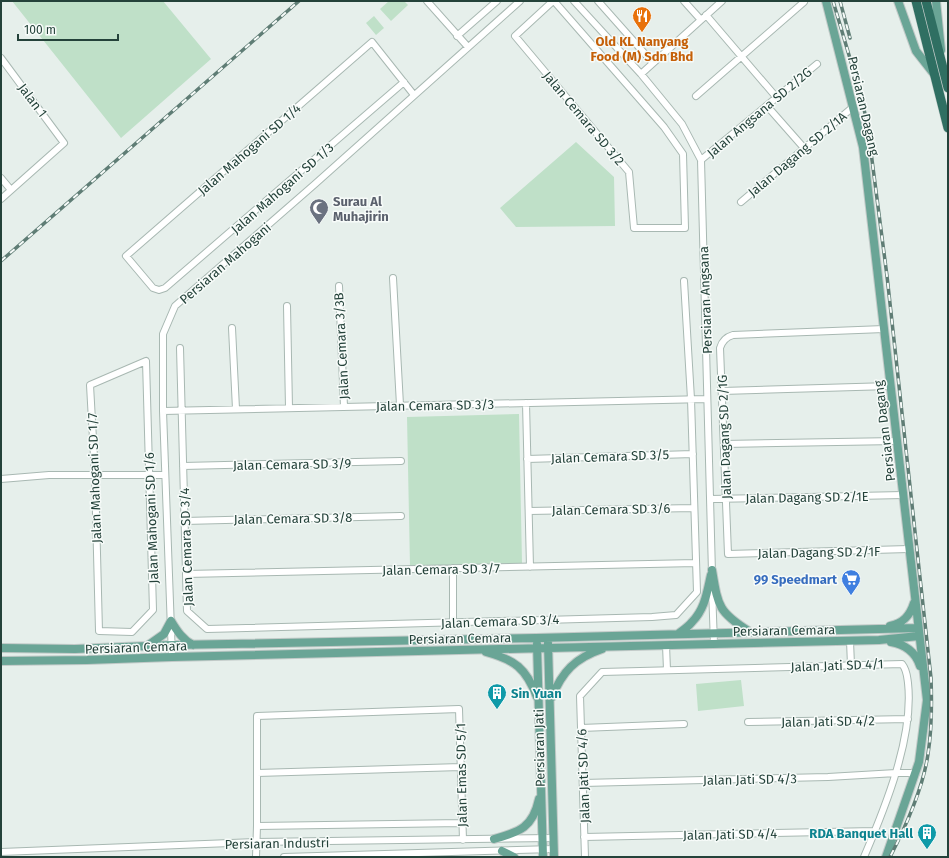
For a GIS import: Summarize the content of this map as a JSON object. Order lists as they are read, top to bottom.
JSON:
{
  "streets": {
    "main road": ["Persiaran Dagang", "Persiaran Cemara", "Persiaran Jati"],
    "street": [
      "Jalan 1",
      "Jalan Angsana SD 2/2G",
      "Jalan Cemara SD 3/2",
      "Jalan Mahogani SD 1/4",
      "Jalan Dagang SD 2/1A",
      "Jalan Mahogani SD 1/3",
      "Persiaran Mahogani",
      "Persiaran Angsana",
      "Jalan Cemara 3/3B",
      "Jalan Cemara SD 3/3",
      "Jalan Dagang SD 2/1G",
      "Jalan Cemara SD 3/5",
      "Jalan Cemara SD 3/9",
      "Jalan Mahogani SD 1/7",
      "Jalan Dagang SD 2/1E",
      "Jalan Cemara SD 3/6",
      "Jalan Mahogani SD 1/6",
      "Jalan Cemara SD 3/8",
      "Jalan Cemara SD 3/4",
      "Jalan Dagang SD 2/1F",
      "Jalan Cemara SD 3/7",
      "Jalan Jati SD 4/1",
      "Jalan Jati SD 4/2",
      "Jalan Emas SD 5/1",
      "Jalan Jati SD 4/6",
      "Jalan Jati SD 4/3",
      "Jalan Jati SD 4/4",
      "Persiaran Industri"
    ]
  },
  "crossings": [
    ["Persiaran Dagang", "Jalan Dagang SD 2/1A"],
    ["Persiaran Dagang", "Jalan Dagang SD 2/1G"],
    ["Persiaran Dagang", "Jalan Dagang SD 2/1E"],
    ["Persiaran Dagang", "Jalan Dagang SD 2/1F"],
    ["Persiaran Dagang", "Persiaran Cemara"],
    ["Persiaran Dagang", "Jalan Jati SD 4/3"],
    ["Jalan Angsana SD 2/2G", "Persiaran Angsana"],
    ["Jalan Mahogani SD 1/4", "Jalan Mahogani SD 1/3"],
    ["Persiaran Mahogani", "Jalan Cemara SD 3/3"],
    ["Persiaran Mahogani", "Persiaran Cemara"],
    ["Persiaran Angsana", "Jalan Cemara SD 3/3"],
    ["Persiaran Angsana", "Jalan Dagang SD 2/1E"],
    ["Persiaran Angsana", "Persiaran Cemara"],
    ["Jalan Cemara 3/3B", "Jalan Cemara SD 3/3"],
    ["Jalan Cemara SD 3/3", "Jalan Cemara SD 3/4"],
    ["Jalan Dagang SD 2/1G", "Jalan Dagang SD 2/1E"],
    ["Jalan Dagang SD 2/1G", "Jalan Dagang SD 2/1F"],
    ["Jalan Cemara SD 3/5", "Jalan Cemara SD 3/4"],
    ["Jalan Cemara SD 3/9", "Jalan Cemara SD 3/4"],
    ["Jalan Mahogani SD 1/7", "Jalan Mahogani SD 1/6"],
    ["Jalan Cemara SD 3/6", "Jalan Cemara SD 3/4"],
    ["Jalan Cemara SD 3/8", "Jalan Cemara SD 3/4"],
    ["Jalan Cemara SD 3/4", "Jalan Cemara SD 3/7"],
    ["Persiaran Cemara", "Persiaran Jati"],
    ["Jalan Jati SD 4/1", "Jalan Jati SD 4/2"],
    ["Jalan Jati SD 4/1", "Jalan Jati SD 4/6"],
    ["Jalan Jati SD 4/1", "Jalan Jati SD 4/3"],
    ["Jalan Jati SD 4/1", "Jalan Jati SD 4/4"],
    ["Persiaran Jati", "Persiaran Industri"],
    ["Jalan Emas SD 5/1", "Persiaran Industri"],
    ["Jalan Jati SD 4/6", "Jalan Jati SD 4/3"],
    ["Jalan Jati SD 4/6", "Jalan Jati SD 4/4"]
  ],
  "places": {
    "restaurant": ["Old KL Nanyang Food (M) Sdn Bhd"],
    "mosque": ["Surau Al Muhajirin"],
    "supermarket": ["99 Speedmart"],
    "building": ["Sin Yuan", "RDA Banquet Hall"]
  },
  "scale_bar": "100 m"
}
